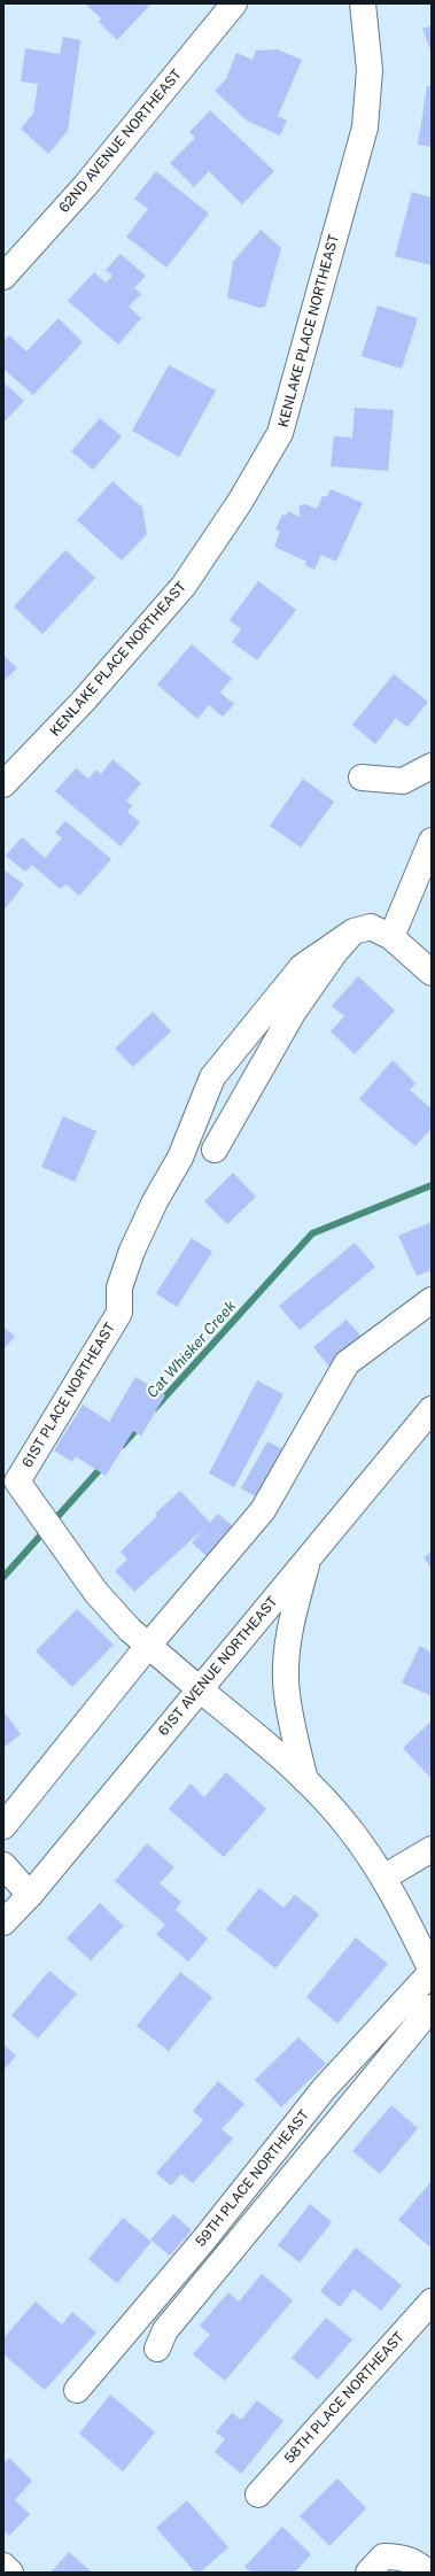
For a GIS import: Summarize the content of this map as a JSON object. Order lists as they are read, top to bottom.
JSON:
{
  "streets": {
    "street": [
      "62ND AVENUE NORTHEAST",
      "KENLAKE PLACE NORTHEAST",
      "61ST PLACE NORTHEAST",
      "61ST AVENUE NORTHEAST",
      "59TH PLACE NORTHEAST",
      "58TH PLACE NORTHEAST"
    ]
  },
  "water": ["Cat Whisker Creek"]
}
